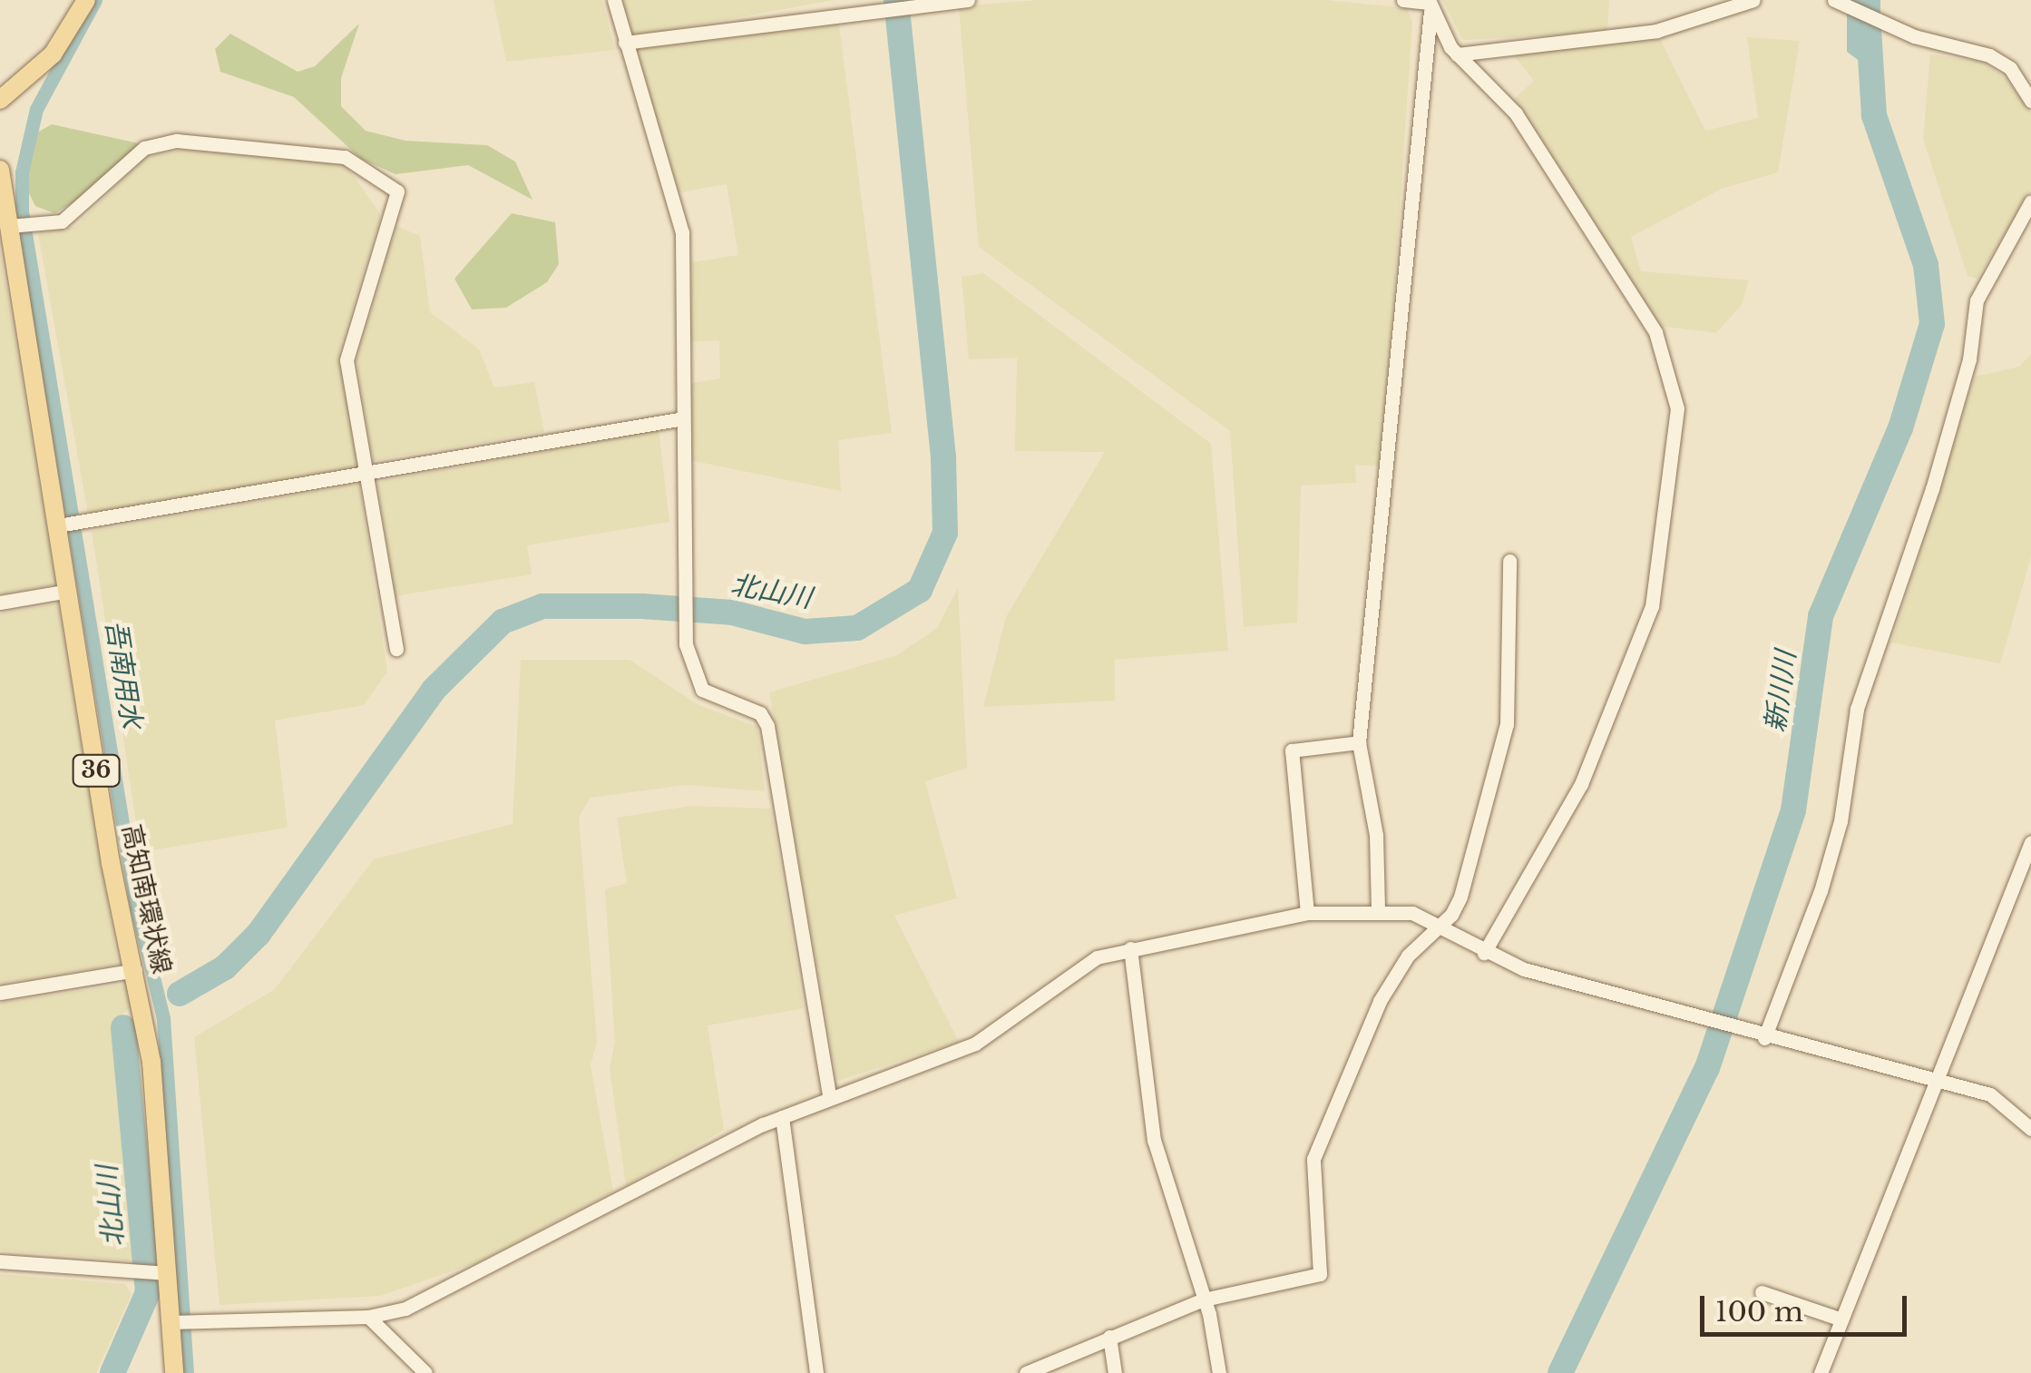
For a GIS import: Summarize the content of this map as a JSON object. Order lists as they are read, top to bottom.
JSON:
{
  "streets": {
    "main road": ["36", "高知南環状線"]
  },
  "water": ["北山川", "吾南用水", "新川川"],
  "scale_bar": "100 m"
}
